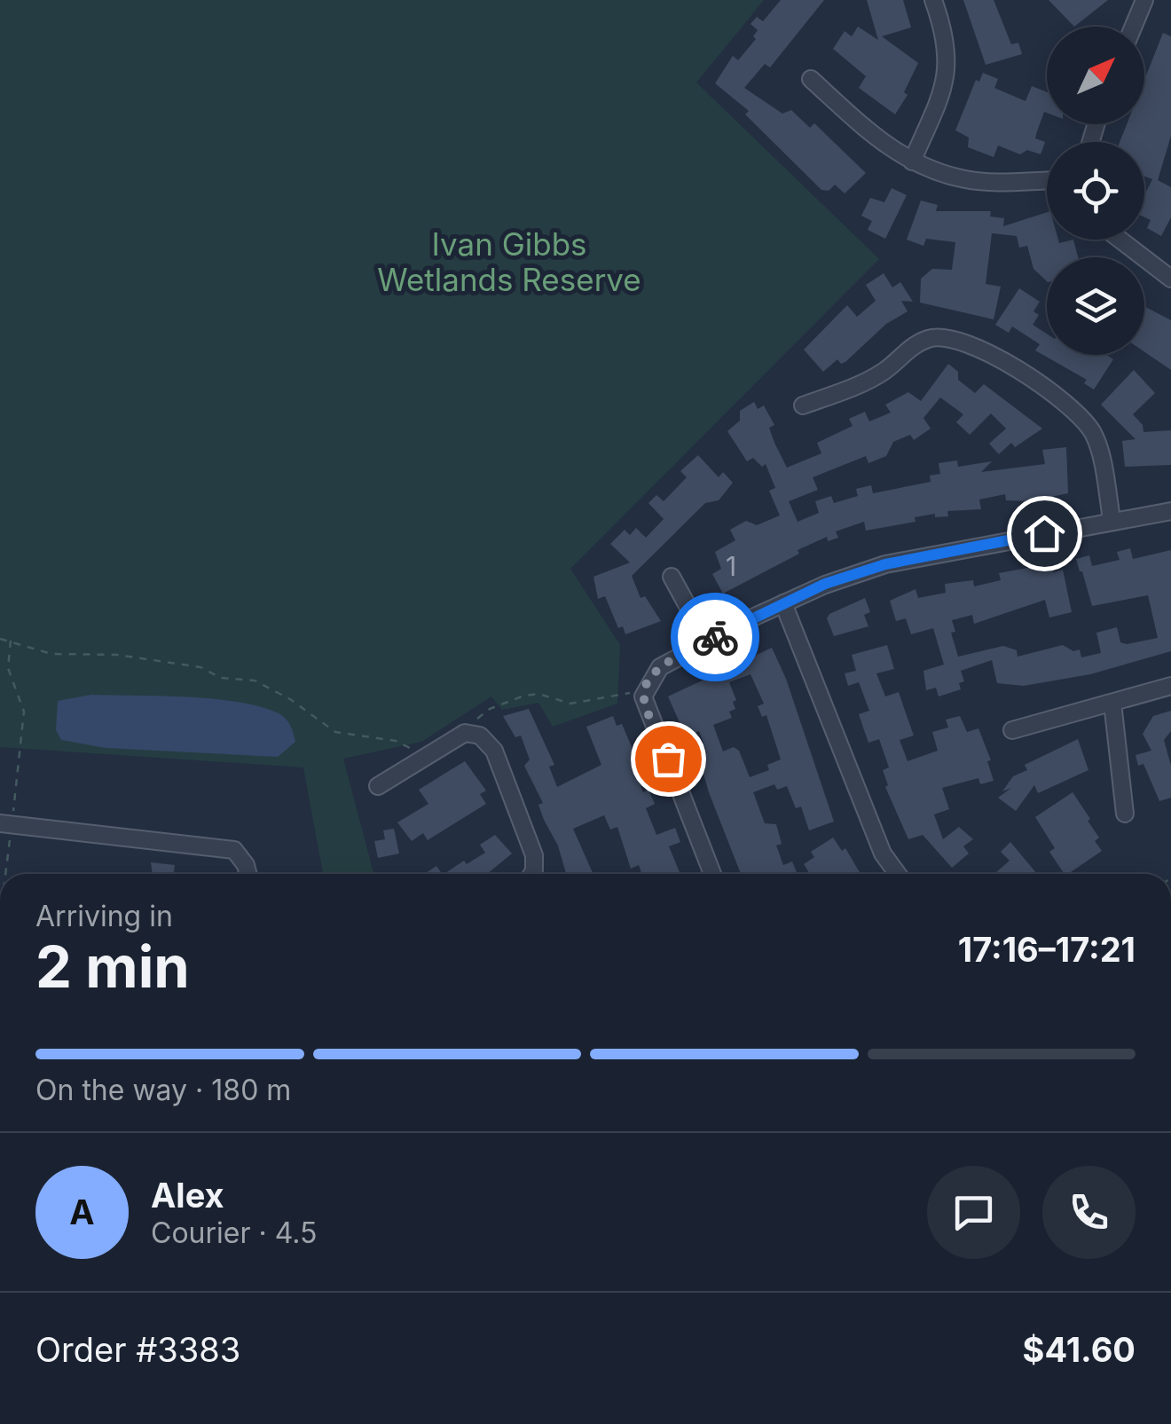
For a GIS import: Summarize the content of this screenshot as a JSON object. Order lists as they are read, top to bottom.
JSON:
{
  "parks": ["Ivan Gibbs Wetlands Reserve"],
  "house_numbers": ["1"],
  "north": "top right",
  "page": {
    "heading": ["2 min", "Arriving in", "17:16–17:21"],
    "panel": [
      "Alex",
      "Courier · 4.5",
      "Order #3383",
      "$41.60"
    ],
    "bar": "On the way · 180 m",
    "round": "A"
  }
}
